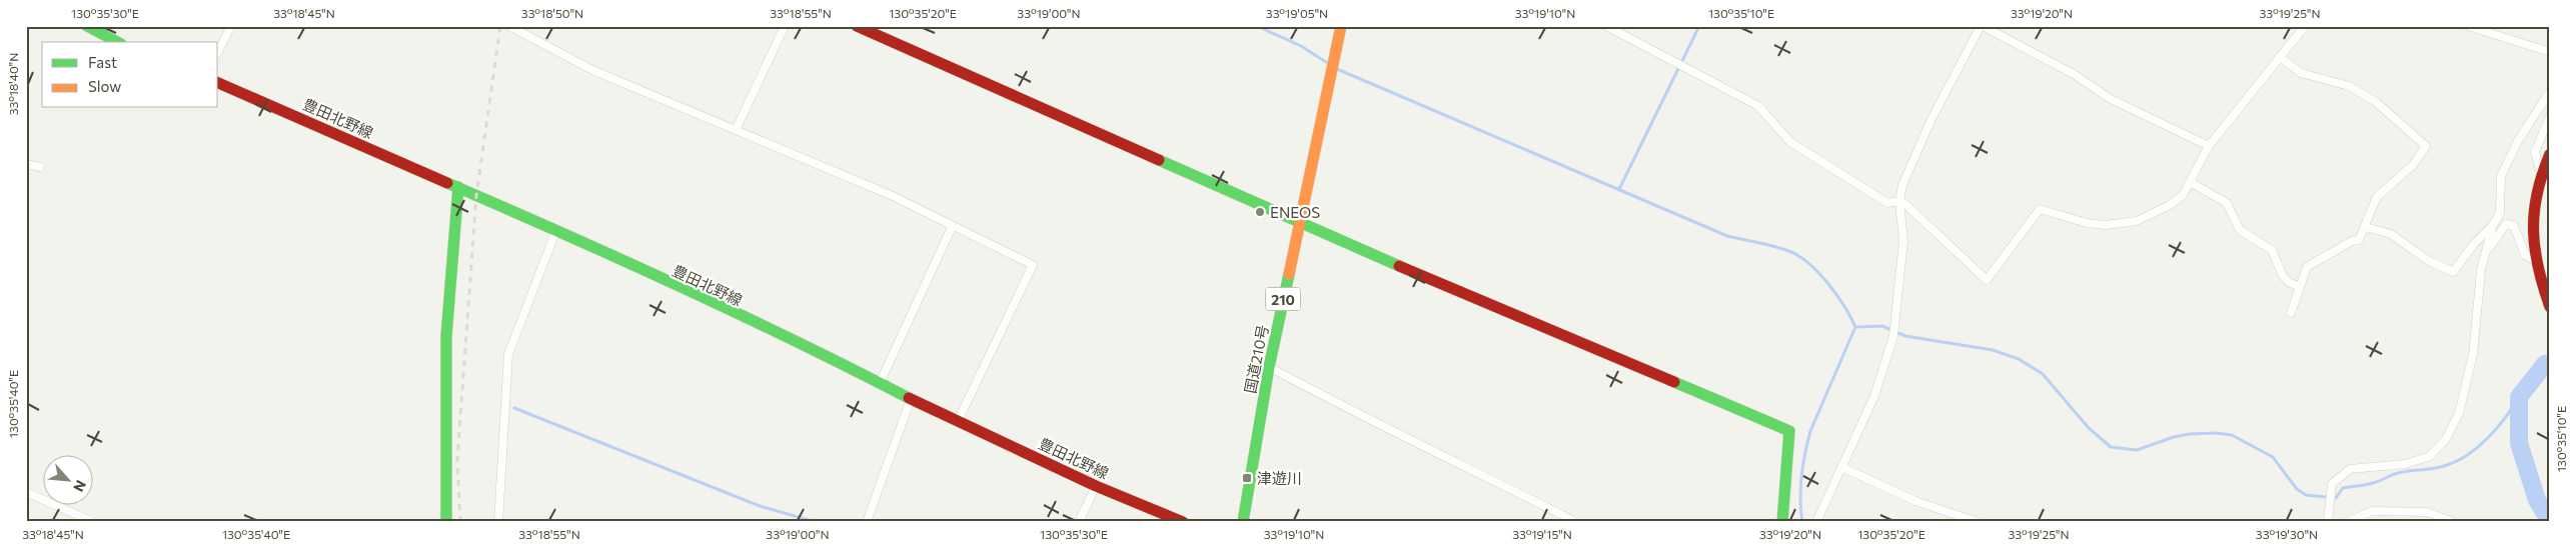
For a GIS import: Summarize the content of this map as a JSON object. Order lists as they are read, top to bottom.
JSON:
{
  "streets": {
    "main road": ["豊田北野線", "210", "国道210号"]
  },
  "places": {
    "other": ["ENEOS"],
    "transit": ["津遊川"]
  },
  "legend": ["Fast", "Slow"],
  "north": "bottom right",
  "coordinates": [
    "130°35'30\"E",
    "33°18'45\"N",
    "33°18'50\"N",
    "33°18'55\"N",
    "130°35'20\"E",
    "33°19'00\"N",
    "33°19'05\"N",
    "33°19'10\"N",
    "130°35'10\"E",
    "33°19'20\"N",
    "33°19'25\"N",
    "33°18'40\"N",
    "130°35'40\"E",
    "33°19'15\"N",
    "33°19'30\"N"
  ]
}
